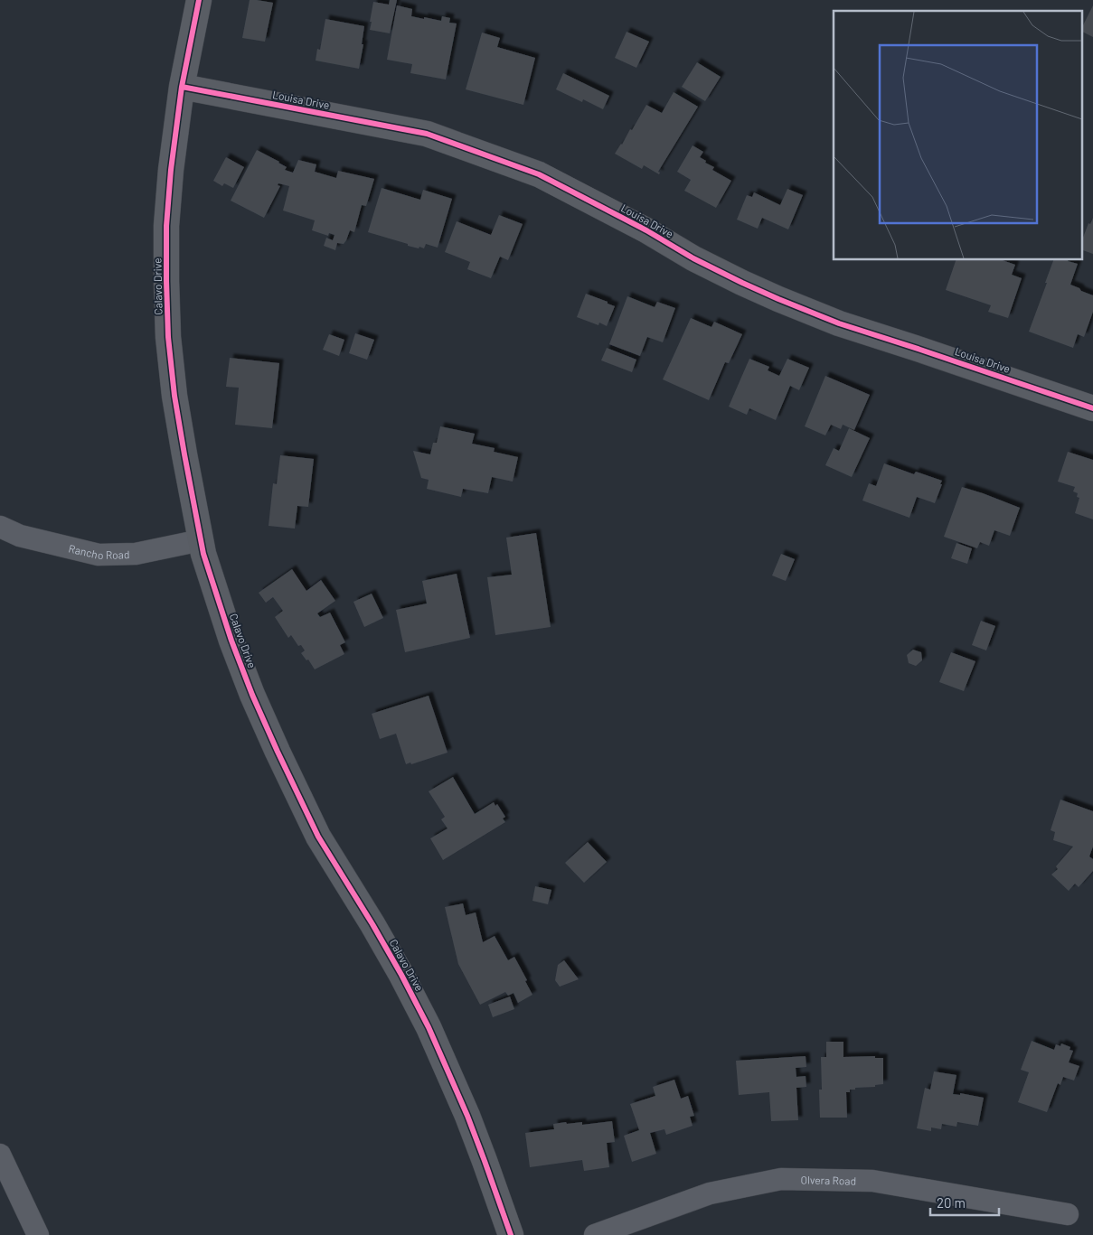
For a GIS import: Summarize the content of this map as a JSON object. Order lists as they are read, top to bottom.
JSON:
{
  "streets": {
    "street": [
      "Louisa Drive",
      "Calavo Drive",
      "Rancho Road",
      "Olvera Road"
    ]
  },
  "crossings": [
    ["Louisa Drive", "Calavo Drive"],
    ["Calavo Drive", "Rancho Road"]
  ],
  "scale_bar": "20 m"
}
